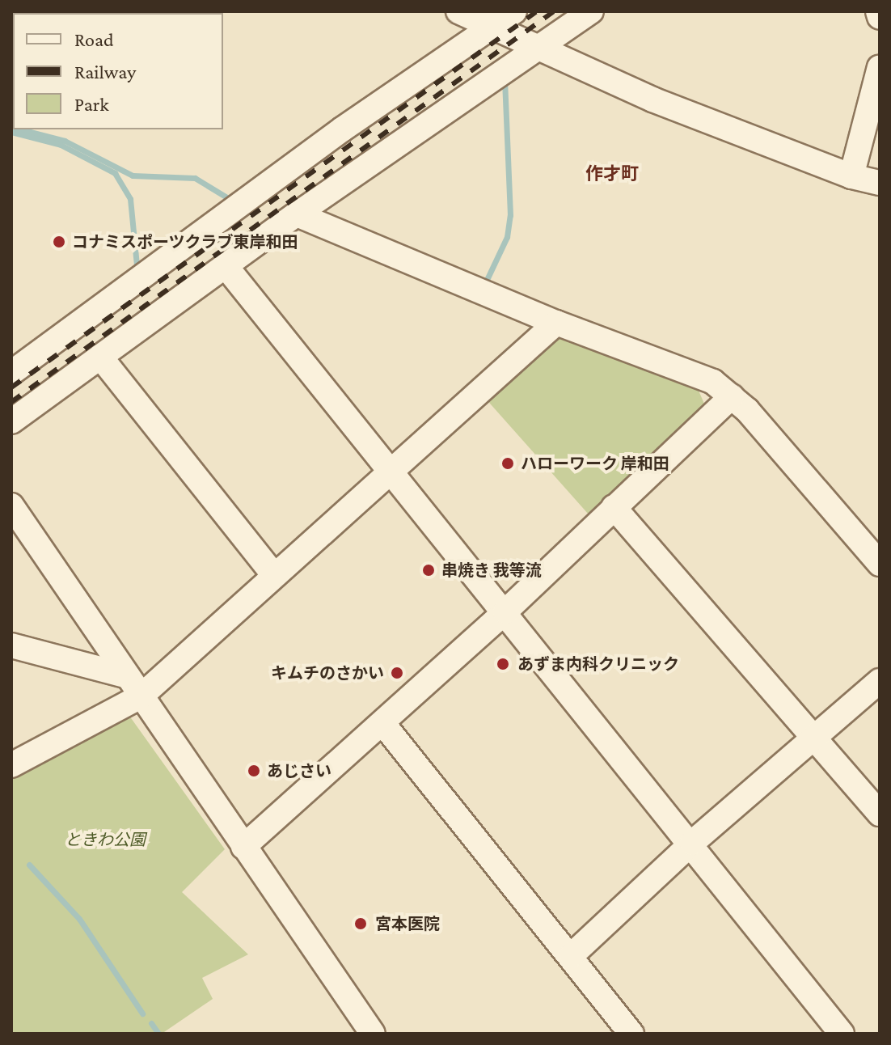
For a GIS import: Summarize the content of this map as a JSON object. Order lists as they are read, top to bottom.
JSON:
{
  "districts": ["作才町"],
  "parks": ["ときわ公園"],
  "places": [
    "コナミスポーツクラブ東岸和田",
    "ハローワーク 岸和田",
    "串焼き 我等流",
    "あずま内科クリニック",
    "キムチのさかい",
    "あじさい",
    "宮本医院"
  ],
  "legend": ["Road", "Railway", "Park"]
}
